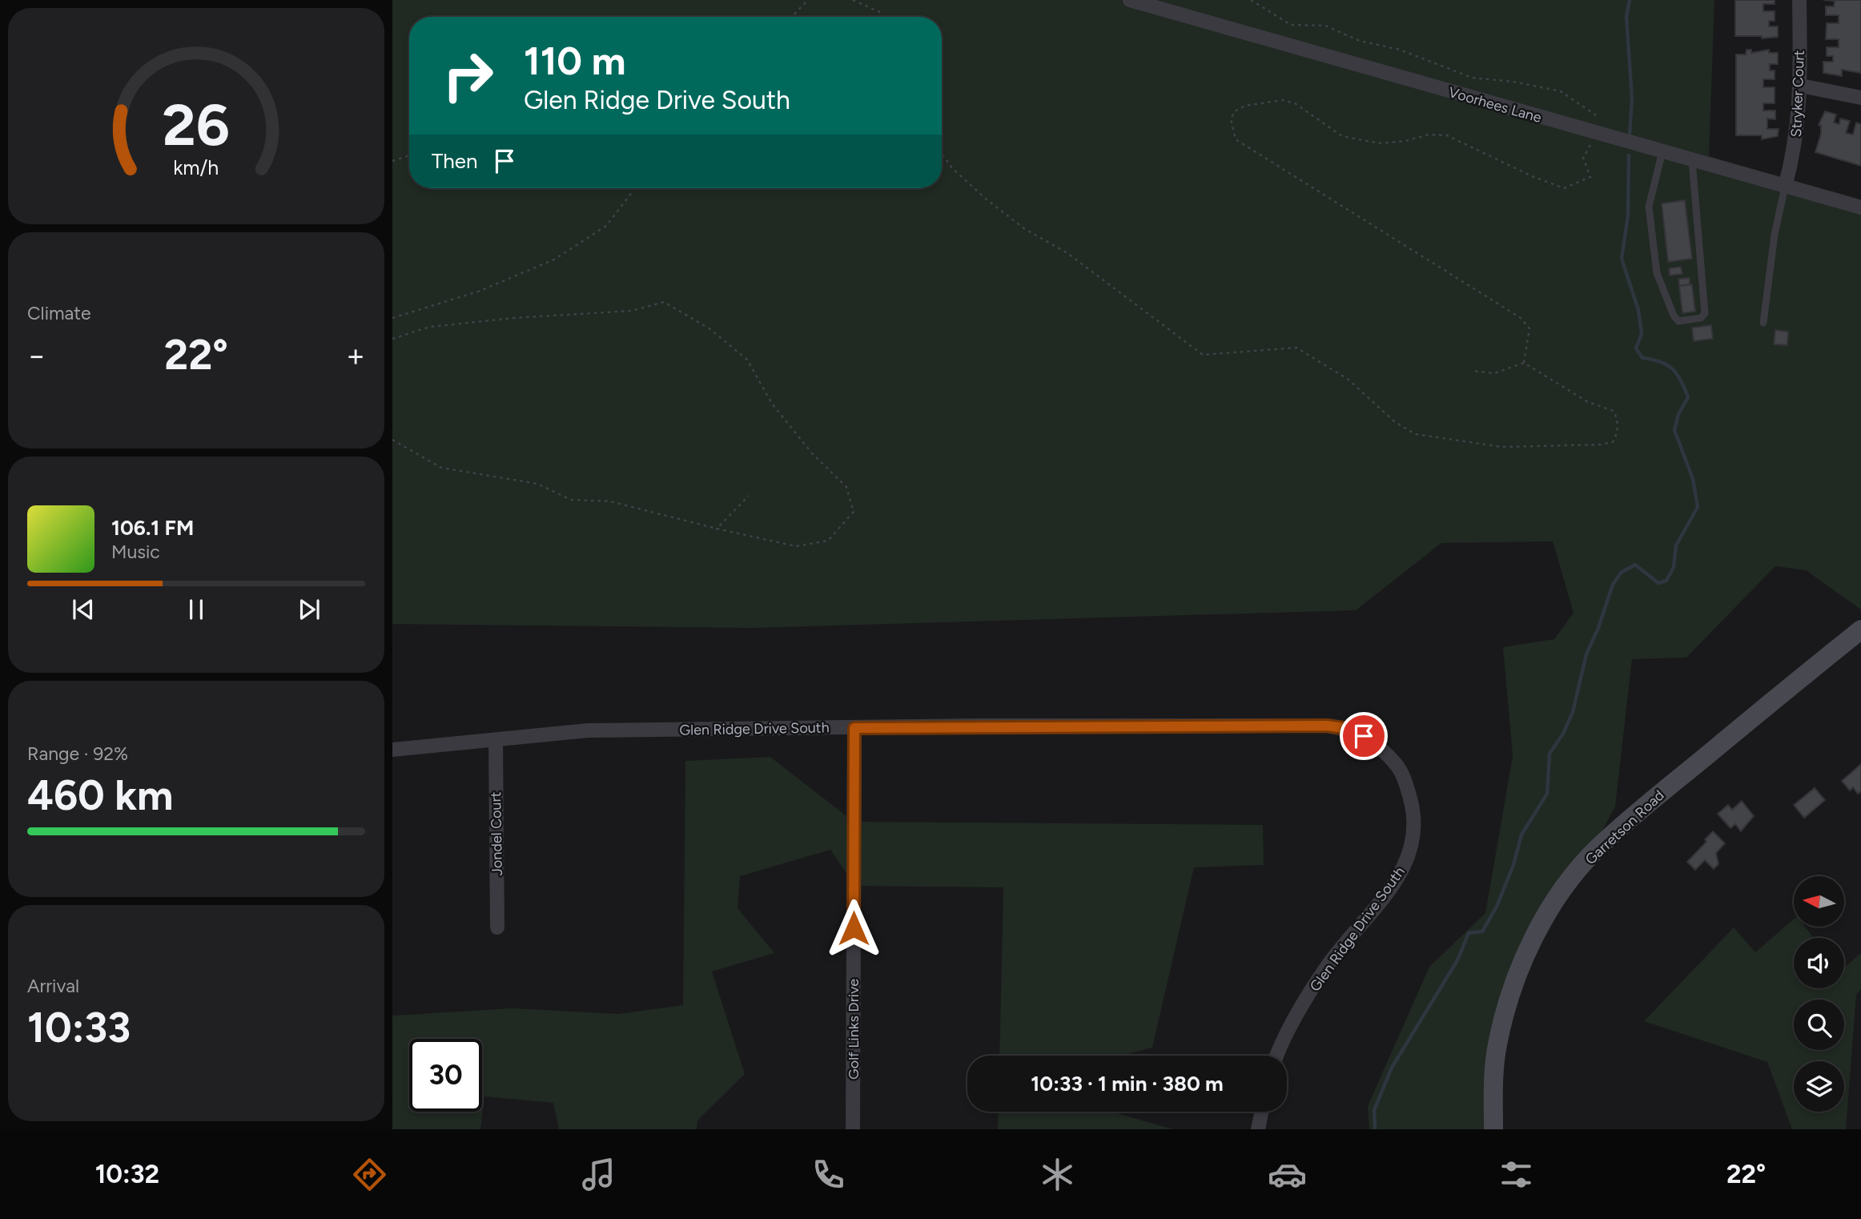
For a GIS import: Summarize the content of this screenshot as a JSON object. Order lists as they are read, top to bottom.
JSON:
{
  "streets": {
    "street": [
      "Stryker Court",
      "Voorhees Lane",
      "Glen Ridge Drive South",
      "Garretson Road",
      "Jondel Court",
      "Golf Links Drive"
    ]
  },
  "crossings": [
    ["Stryker Court", "Voorhees Lane"],
    ["Glen Ridge Drive South", "Jondel Court"],
    ["Glen Ridge Drive South", "Golf Links Drive"]
  ],
  "north": "left",
  "page": {
    "turn": ["110 m", "Glen Ridge Drive South"],
    "then": "Then",
    "tile": [
      "Climate",
      ["Range · 92%", "460 km"],
      ["Arrival", "10:33"]
    ],
    "heat": ["−", "22°", "+"],
    "song": ["106.1 FM", "Music"],
    "limit": "30",
    "trip": "10:33 · 1 min · 380 m",
    "tabs": ["10:32", "22°"],
    "gauge": ["26", "km/h"]
  }
}
